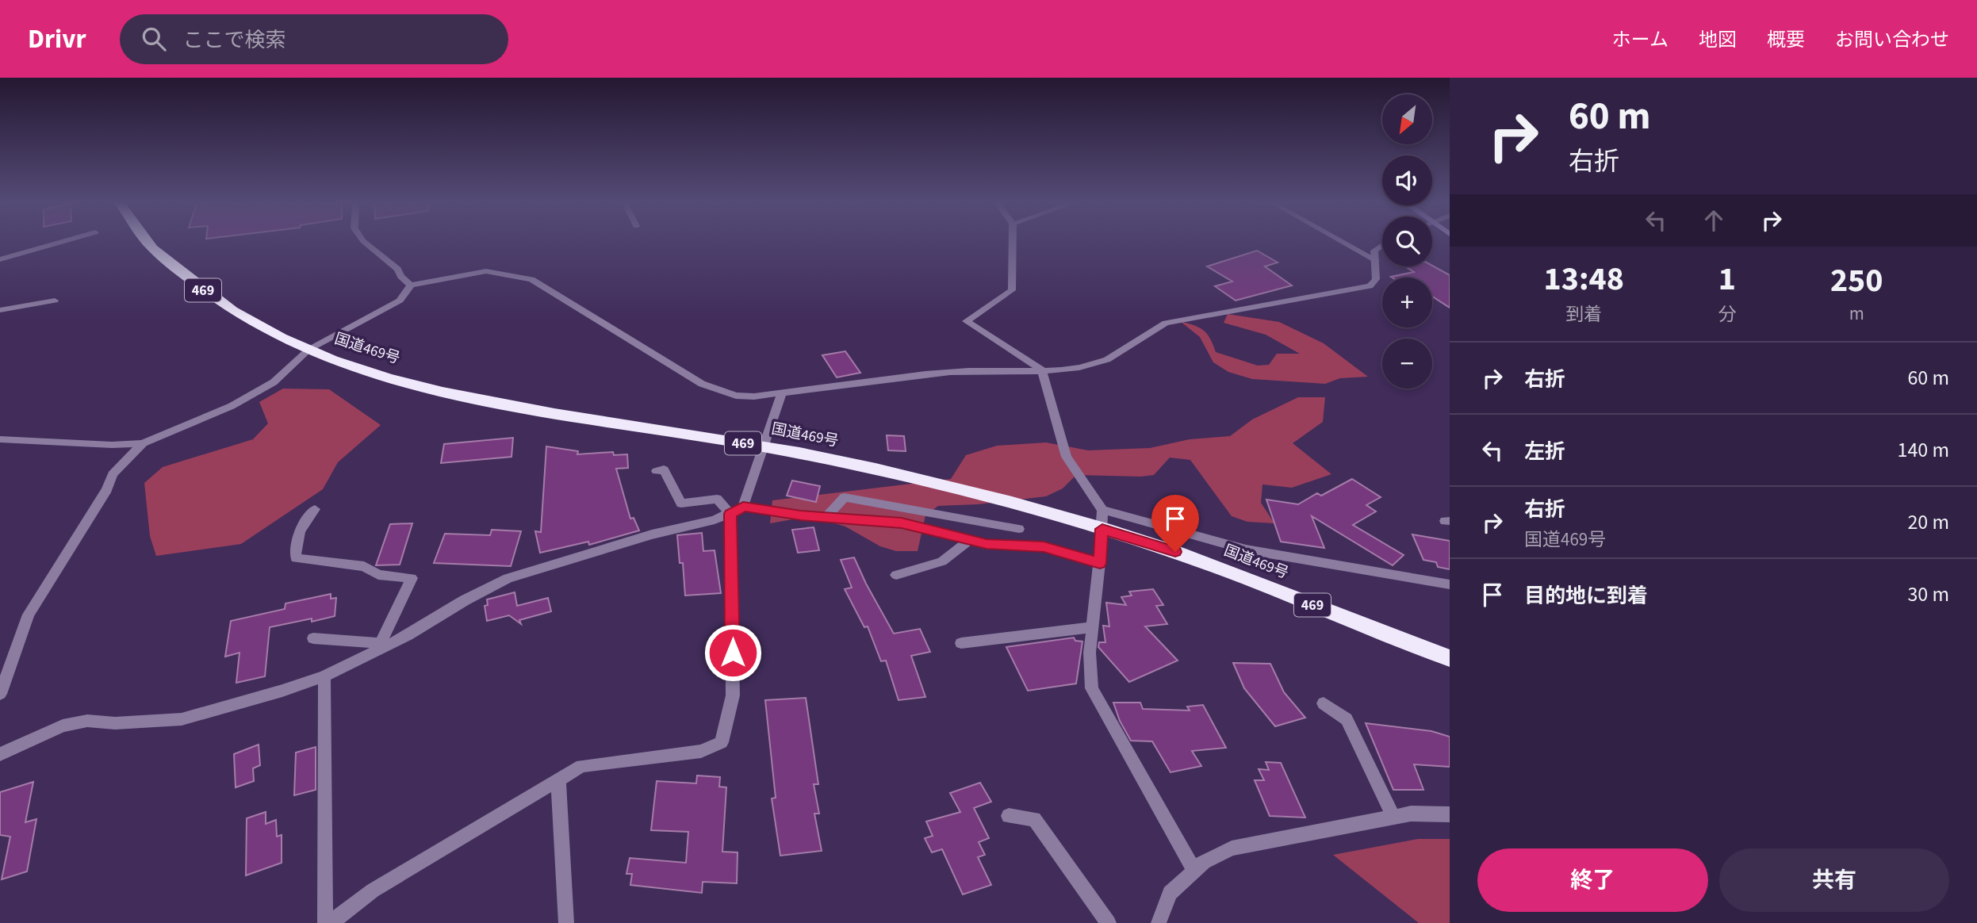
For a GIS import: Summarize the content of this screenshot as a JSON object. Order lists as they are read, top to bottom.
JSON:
{
  "streets": {
    "highway": ["469", "国道469号"]
  },
  "north": "bottom left",
  "page": {
    "header": "Drivr",
    "search": "ここで検索",
    "nav": [
      "ホーム",
      "地図",
      "概要",
      "お問い合わせ"
    ],
    "turn": ["60 m", "右折"],
    "map_buttons": ["+", "−"],
    "eta": [
      "13:48",
      "到着",
      "1",
      "分",
      "250",
      "m"
    ],
    "list": [
      {
        "name": "右折",
        "value": "60 m"
      },
      {
        "name": "左折",
        "value": "140 m"
      },
      {
        "name": "右折",
        "note": "国道469号",
        "value": "20 m"
      },
      {
        "name": "目的地に到着",
        "value": "30 m"
      }
    ],
    "buttons": ["終了", "共有"]
  }
}
